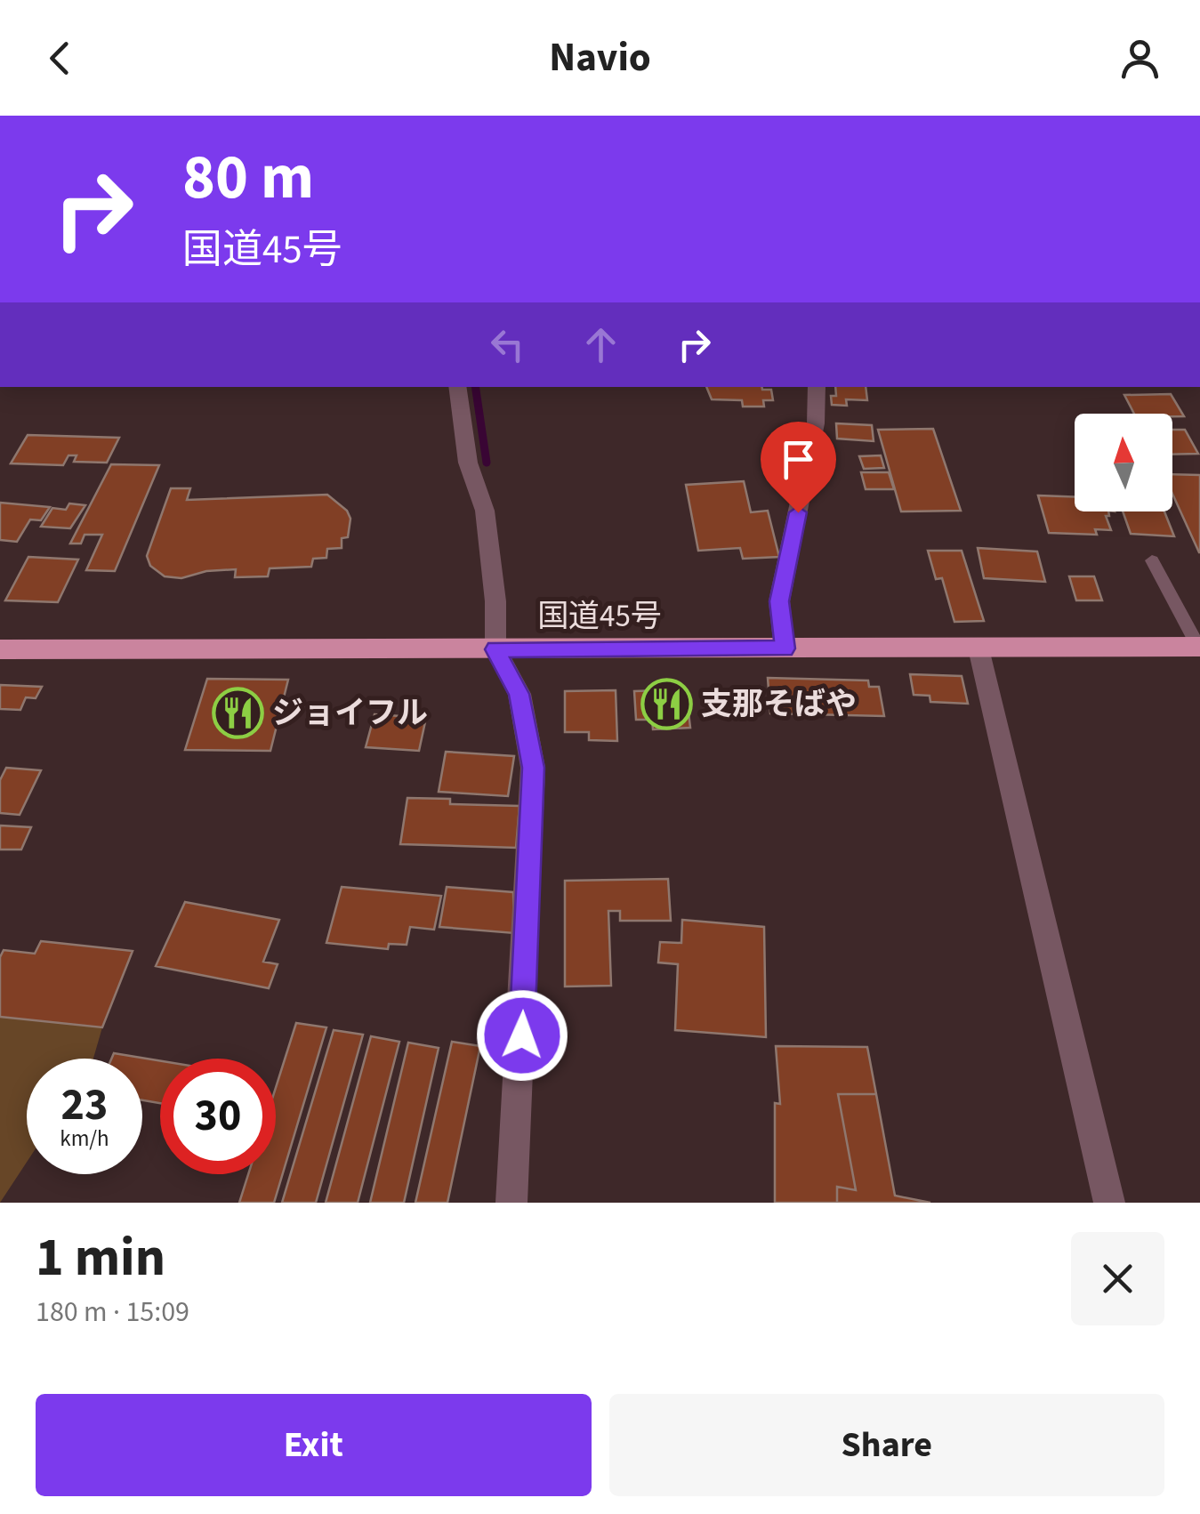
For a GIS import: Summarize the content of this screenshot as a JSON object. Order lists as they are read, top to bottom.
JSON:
{
  "streets": {
    "highway": ["国道45号"]
  },
  "places": {
    "restaurant": ["支那そばや", "ジョイフル"]
  },
  "north": "top",
  "page": {
    "header": "Navio",
    "turn": ["80 m", "国道45号"],
    "speed": "23 km/h",
    "limit": "30",
    "heading": ["1 min", "180 m · 15:09"],
    "buttons": ["Exit", "Share"]
  }
}
